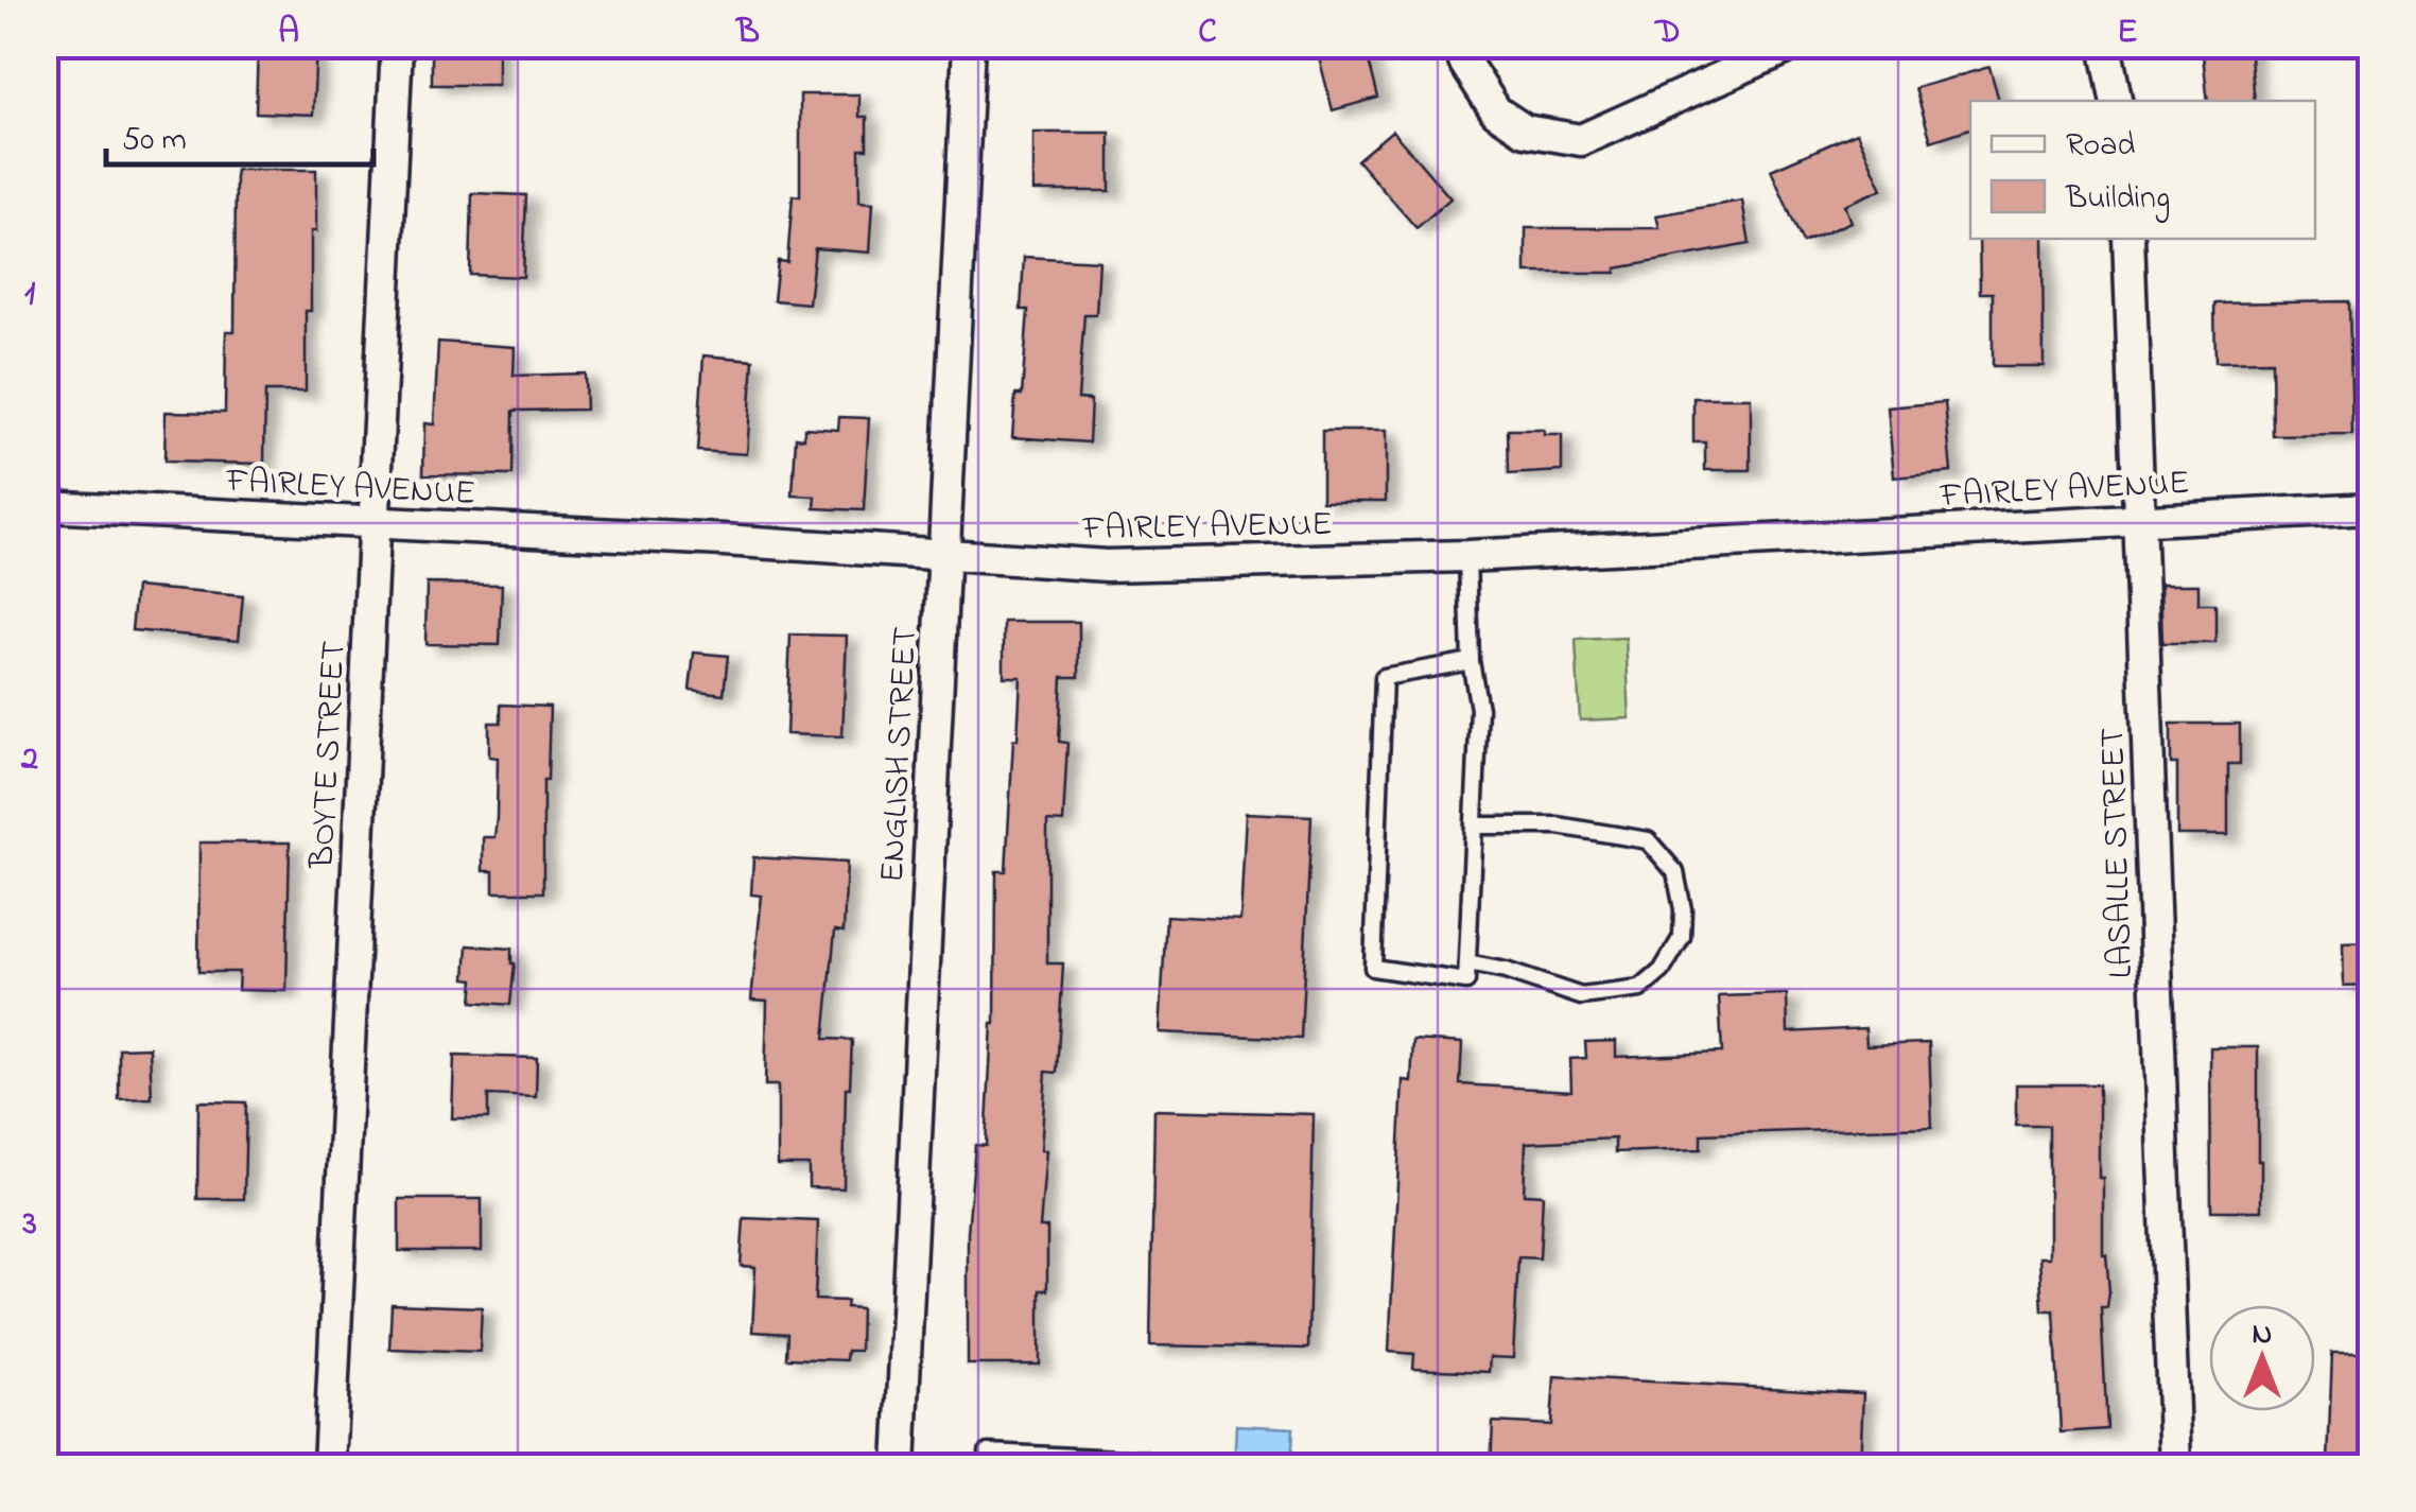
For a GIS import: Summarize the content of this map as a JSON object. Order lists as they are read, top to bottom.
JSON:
{
  "streets": {
    "street": [
      "FAIRLEY AVENUE",
      "BOYTE STREET",
      "ENGLISH STREET",
      "LASALLE STREET"
    ]
  },
  "crossings": [
    ["FAIRLEY AVENUE", "BOYTE STREET"],
    ["FAIRLEY AVENUE", "ENGLISH STREET"],
    ["FAIRLEY AVENUE", "LASALLE STREET"]
  ],
  "legend": ["Road", "Building"],
  "scale_bar": "50 m",
  "north": "top",
  "grid": {
    "columns": [
      "A",
      "B",
      "C",
      "D",
      "E"
    ],
    "rows": ["1", "2", "3"]
  }
}
